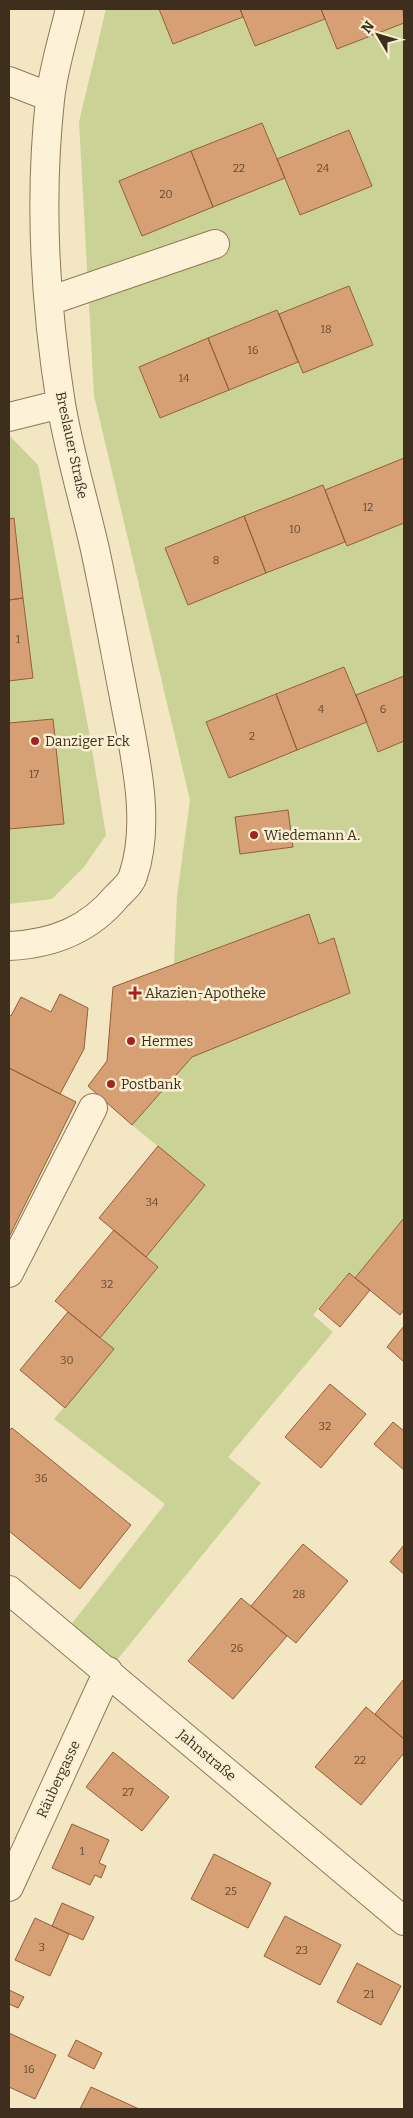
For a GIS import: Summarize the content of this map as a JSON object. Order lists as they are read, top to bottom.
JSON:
{
  "streets": {
    "street": ["Breslauer Straße", "Jahnstraße", "Räubergasse"]
  },
  "crossings": [
    ["Jahnstraße", "Räubergasse"]
  ],
  "places": {
    "other": [
      "Danziger Eck",
      "Wiedemann A.",
      "Hermes",
      "Postbank"
    ],
    "health": ["Akazien-Apotheke"]
  },
  "house_numbers": [
    "22",
    "24",
    "20",
    "18",
    "16",
    "14",
    "12",
    "10",
    "8",
    "1",
    "4",
    "6",
    "2",
    "17",
    "34",
    "32",
    "30",
    "32",
    "36",
    "28",
    "26",
    "22",
    "27",
    "1",
    "25",
    "3",
    "23",
    "21",
    "16"
  ],
  "north": "top left"
}
